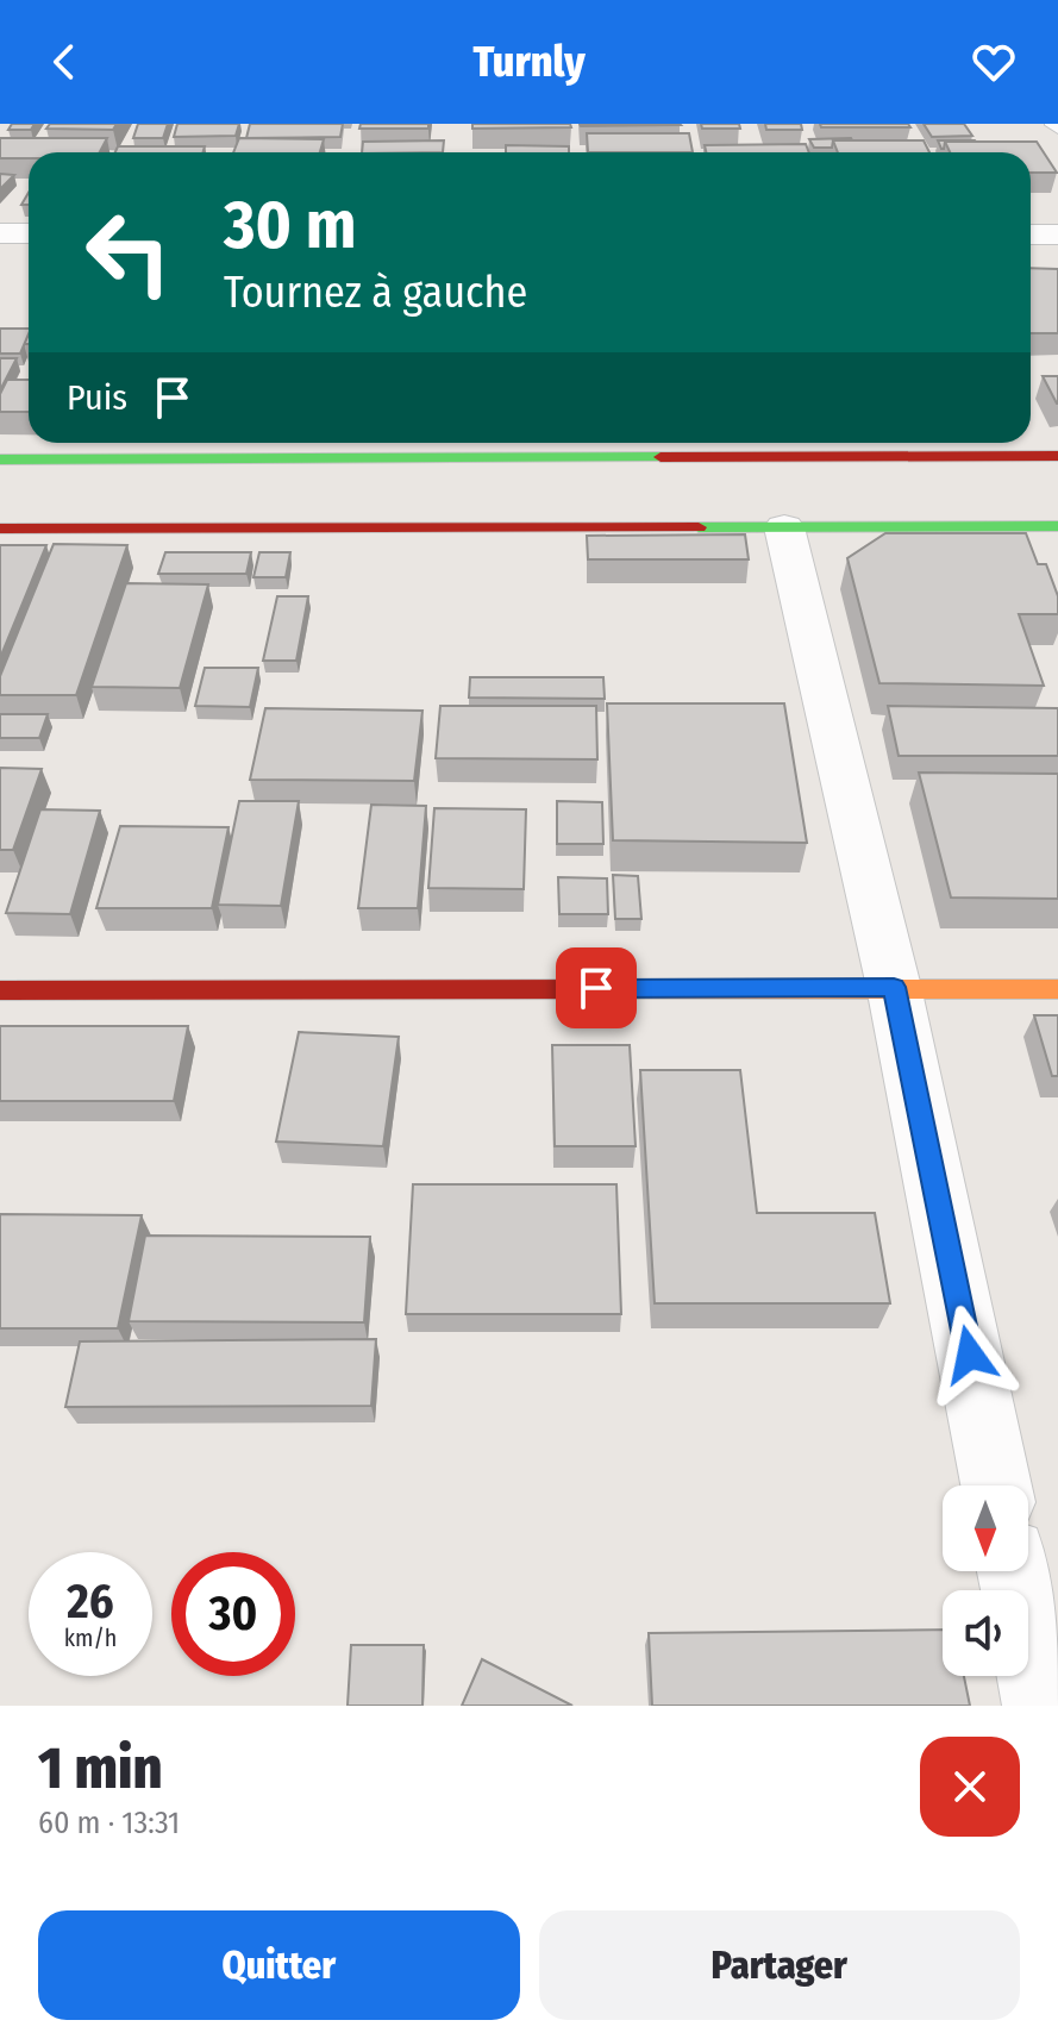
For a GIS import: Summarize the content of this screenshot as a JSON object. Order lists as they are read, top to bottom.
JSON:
{
  "north": "bottom",
  "page": {
    "header": "Turnly",
    "turn": ["30 m", "Tournez à gauche"],
    "then": "Puis",
    "speed": "26 km/h",
    "limit": "30",
    "heading": ["1 min", "60 m · 13:31"],
    "buttons": ["Quitter", "Partager"]
  }
}
